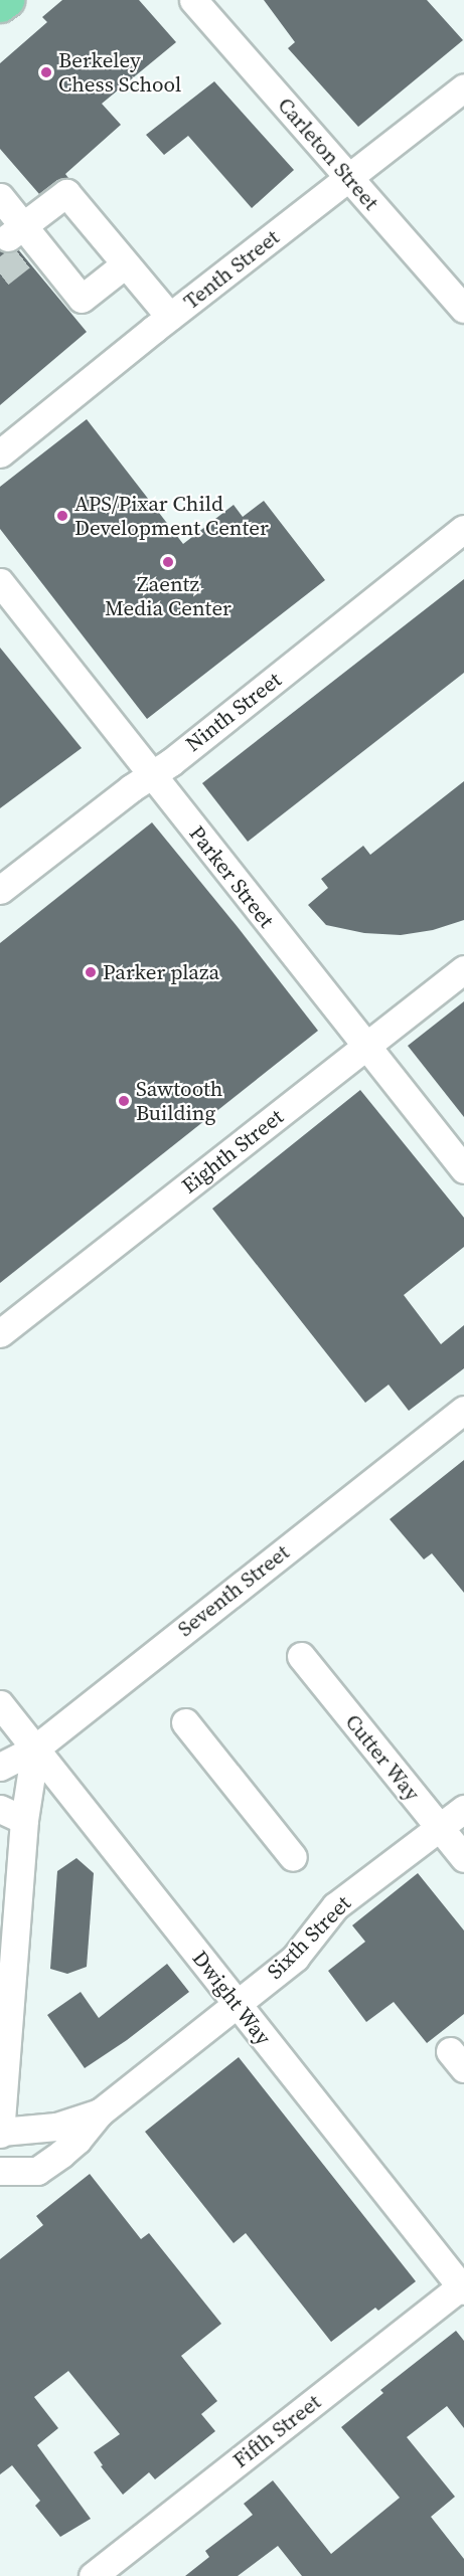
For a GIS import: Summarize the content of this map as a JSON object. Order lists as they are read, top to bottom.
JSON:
{
  "streets": {
    "street": [
      "Carleton Street",
      "Tenth Street",
      "Ninth Street",
      "Parker Street",
      "Eighth Street",
      "Seventh Street",
      "Cutter Way",
      "Sixth Street",
      "Dwight Way",
      "Fifth Street"
    ]
  },
  "crossings": [
    ["Carleton Street", "Tenth Street"],
    ["Ninth Street", "Parker Street"],
    ["Parker Street", "Eighth Street"],
    ["Seventh Street", "Dwight Way"],
    ["Cutter Way", "Sixth Street"],
    ["Sixth Street", "Dwight Way"],
    ["Dwight Way", "Fifth Street"]
  ],
  "places": [
    "Berkeley Chess School",
    "APS/Pixar Child Development Center",
    "Zaentz Media Center",
    "Parker plaza",
    "Sawtooth Building"
  ]
}
